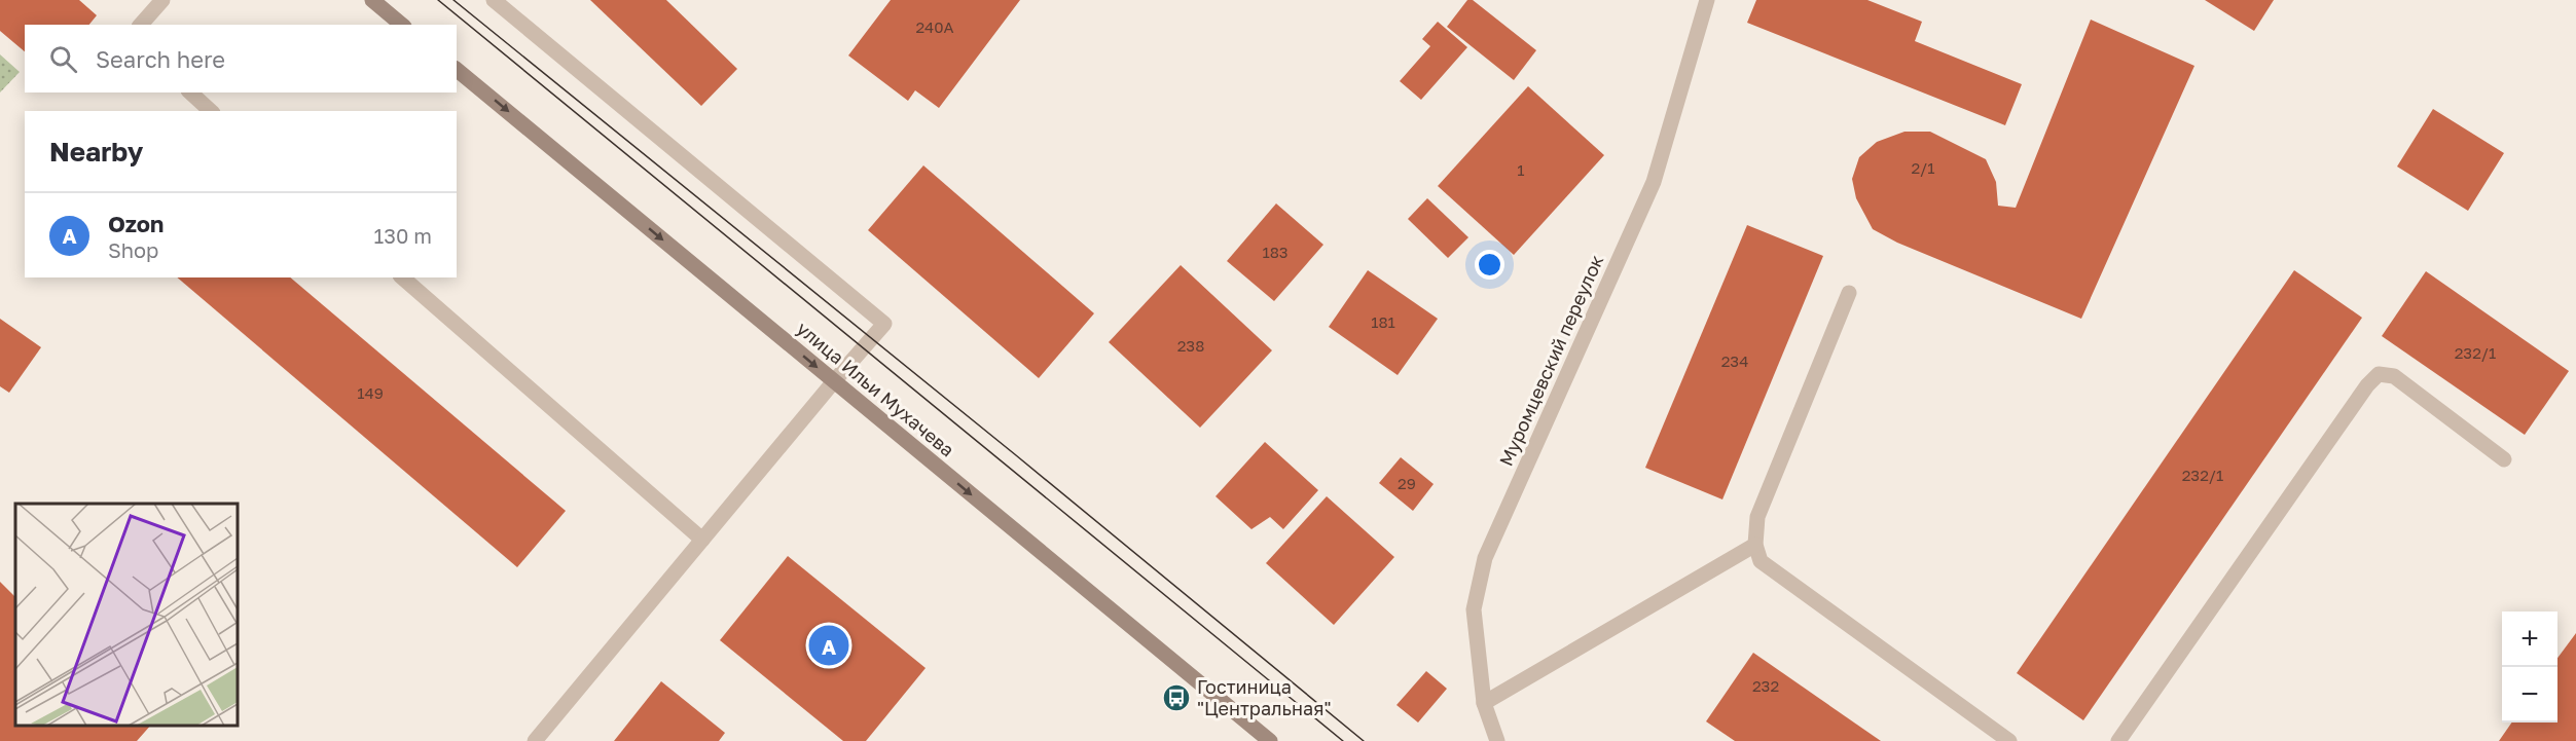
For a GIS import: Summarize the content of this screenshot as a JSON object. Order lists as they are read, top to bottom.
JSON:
{
  "streets": {
    "main road": ["улица Ильи Мухачева"],
    "street": ["Муромцевский переулок"]
  },
  "one_way": ["улица Ильи Мухачева"],
  "places": {
    "bus stop": ["Гостиница \"Центральная\""]
  },
  "house_numbers": [
    "240А",
    "2/1",
    "1",
    "183",
    "181",
    "238",
    "232/1",
    "234",
    "149",
    "232/1",
    "29",
    "232"
  ],
  "page": {
    "search": "Search here",
    "heading": "Nearby",
    "list": [
      {
        "mark": "A",
        "name": "Ozon",
        "note": "Shop",
        "value": "130 m"
      }
    ],
    "map_buttons": ["+", "−"],
    "pins": "A"
  }
}
